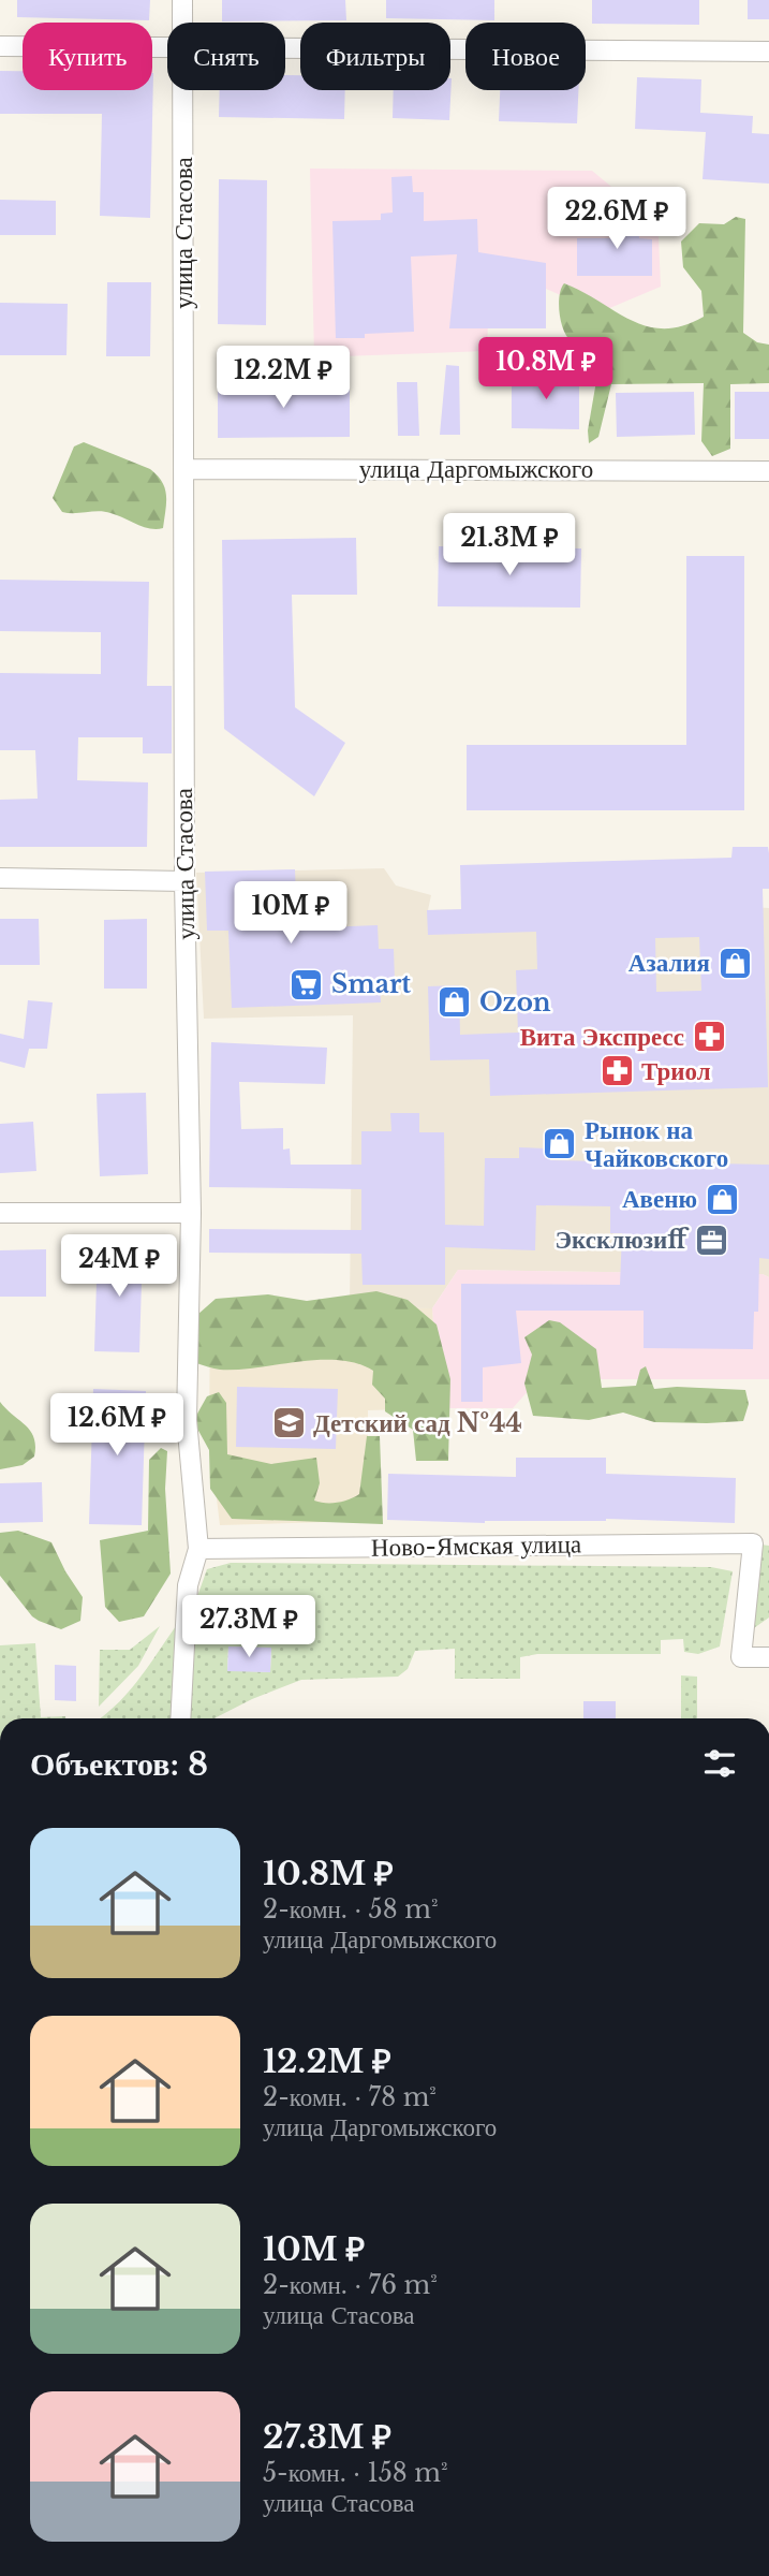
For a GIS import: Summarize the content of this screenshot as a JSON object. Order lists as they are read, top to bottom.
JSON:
{
  "streets": {
    "street": ["улица Стасова", "улица Даргомыжского", "Ново-Ямская улица"]
  },
  "crossings": [
    ["улица Стасова", "улица Даргомыжского"],
    ["улица Стасова", "Ново-Ямская улица"]
  ],
  "places": {
    "shop": [
      "Азалия",
      "Ozon",
      "Рынок на Чайковского",
      "Авеню"
    ],
    "supermarket": ["Smart"],
    "pharmacy": ["Вита Экспресс", "Триол"],
    "office": ["Эксклюзиff"],
    "school or university": ["Детский сад №44"]
  },
  "page": {
    "chip": [
      "Купить",
      "Снять",
      "Фильтры",
      "Новое"
    ],
    "price": [
      "22.6M ₽",
      "10.8M ₽",
      "12.2M ₽",
      "21.3M ₽",
      "10M ₽",
      "24M ₽",
      "12.6M ₽",
      "27.3M ₽"
    ],
    "heading": "Объектов: 8",
    "list": [
      {
        "name": "10.8M ₽",
        "note": "2-комн. · 58 m² · улица Даргомыжского"
      },
      {
        "name": "12.2M ₽",
        "note": "2-комн. · 78 m² · улица Даргомыжского"
      },
      {
        "name": "10M ₽",
        "note": "2-комн. · 76 m² · улица Стасова"
      },
      {
        "name": "27.3M ₽",
        "note": "5-комн. · 158 m² · улица Стасова"
      }
    ]
  }
}
